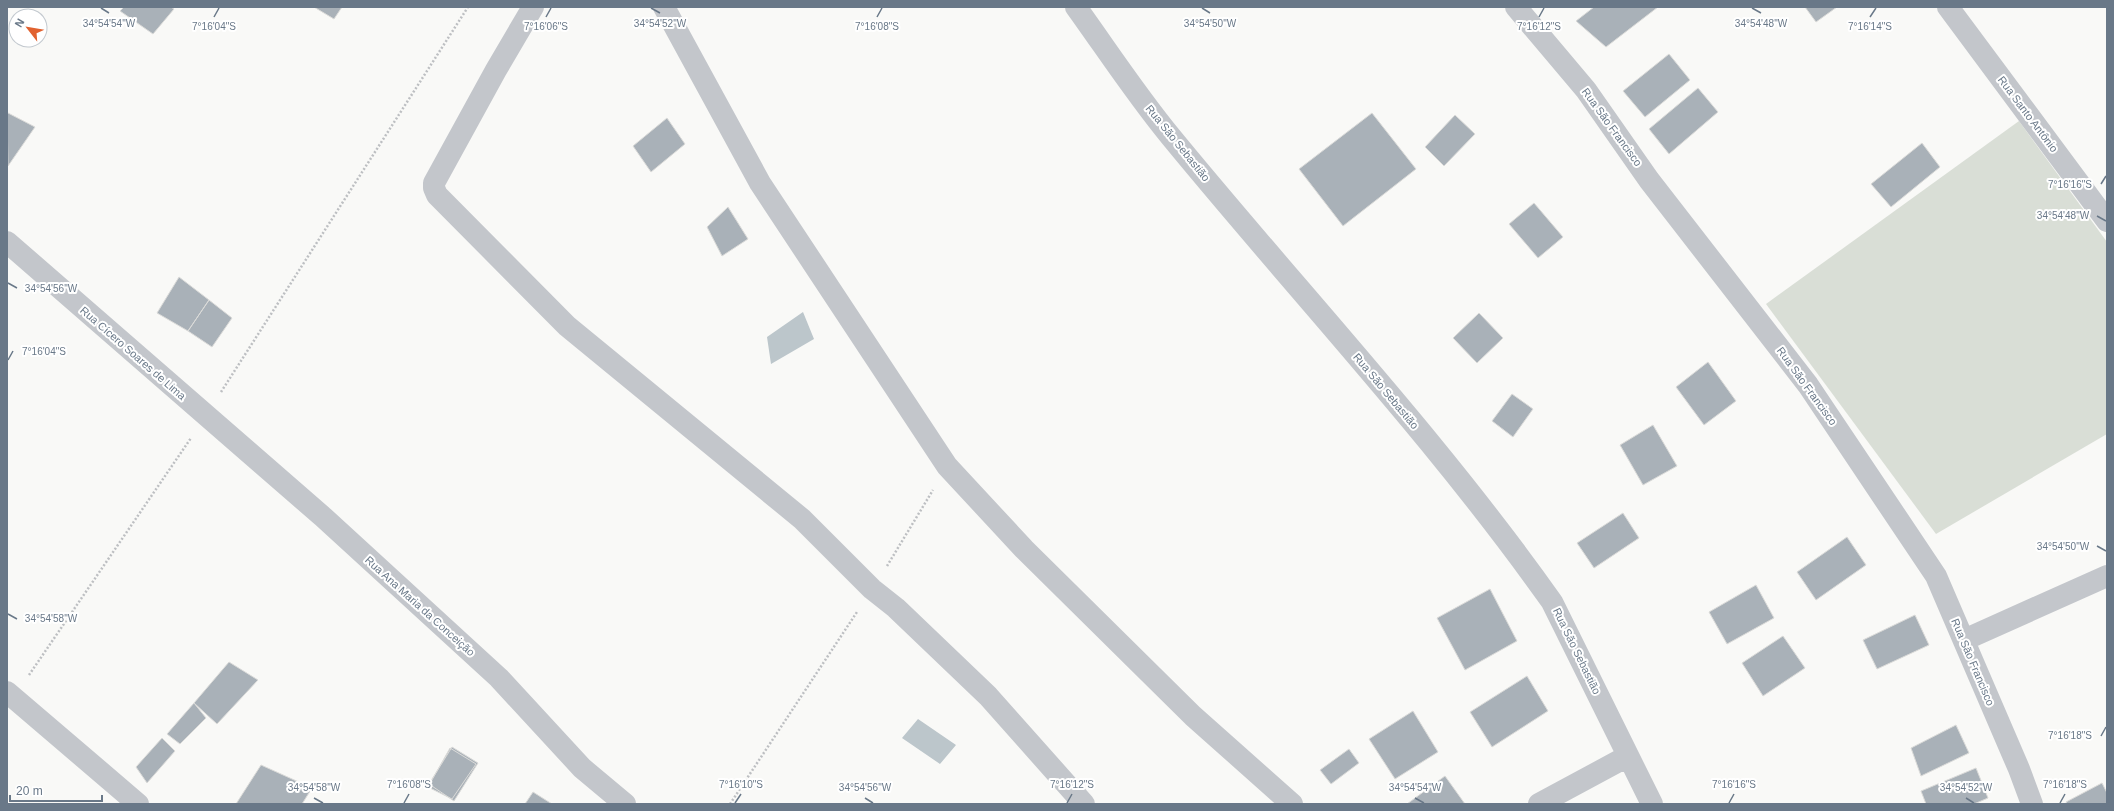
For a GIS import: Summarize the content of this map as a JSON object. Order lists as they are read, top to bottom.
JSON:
{
  "streets": {
    "street": [
      "Rua Santo Antônio",
      "Rua São Francisco",
      "Rua São Sebastião",
      "Rua Cícero Soares de Lima",
      "Rua Ana Maria da Conceição"
    ]
  },
  "crossings": [
    ["Rua Cícero Soares de Lima", "Rua Ana Maria da Conceição"]
  ],
  "scale_bar": "20 m",
  "north": "top left",
  "coordinates": [
    "34°54'54\"W",
    "34°54'52\"W",
    "34°54'50\"W",
    "34°54'48\"W",
    "7°16'04\"S",
    "7°16'06\"S",
    "7°16'08\"S",
    "7°16'12\"S",
    "7°16'14\"S",
    "7°16'16\"S",
    "34°54'56\"W",
    "34°54'58\"W",
    "7°16'18\"S",
    "7°16'10\"S"
  ]
}
